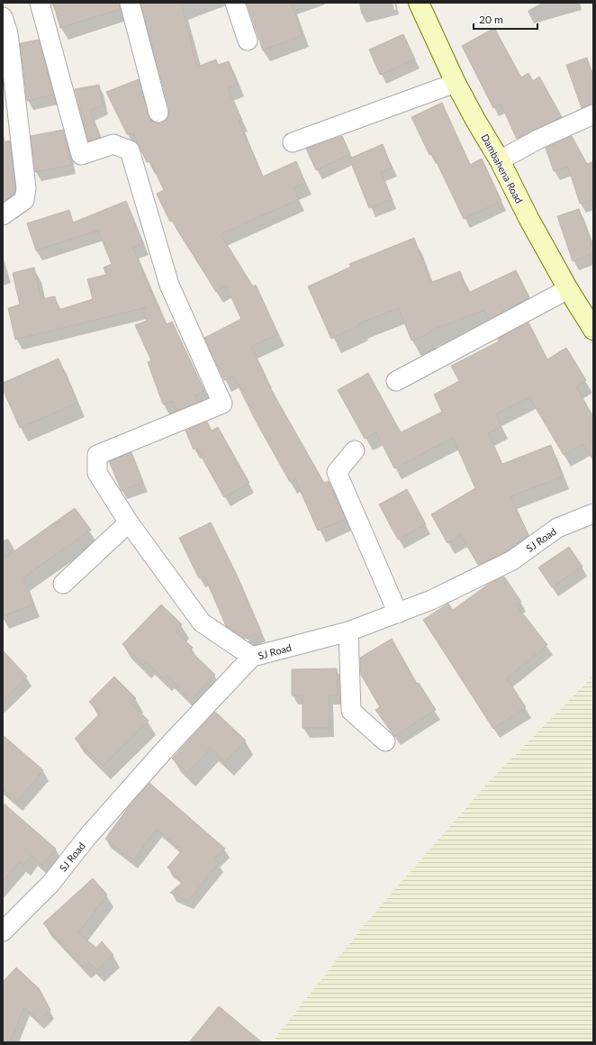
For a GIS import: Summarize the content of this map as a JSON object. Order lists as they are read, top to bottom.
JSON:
{
  "streets": {
    "street": ["Dambahena Road", "SJ Road"]
  },
  "scale_bar": "20 m"
}
